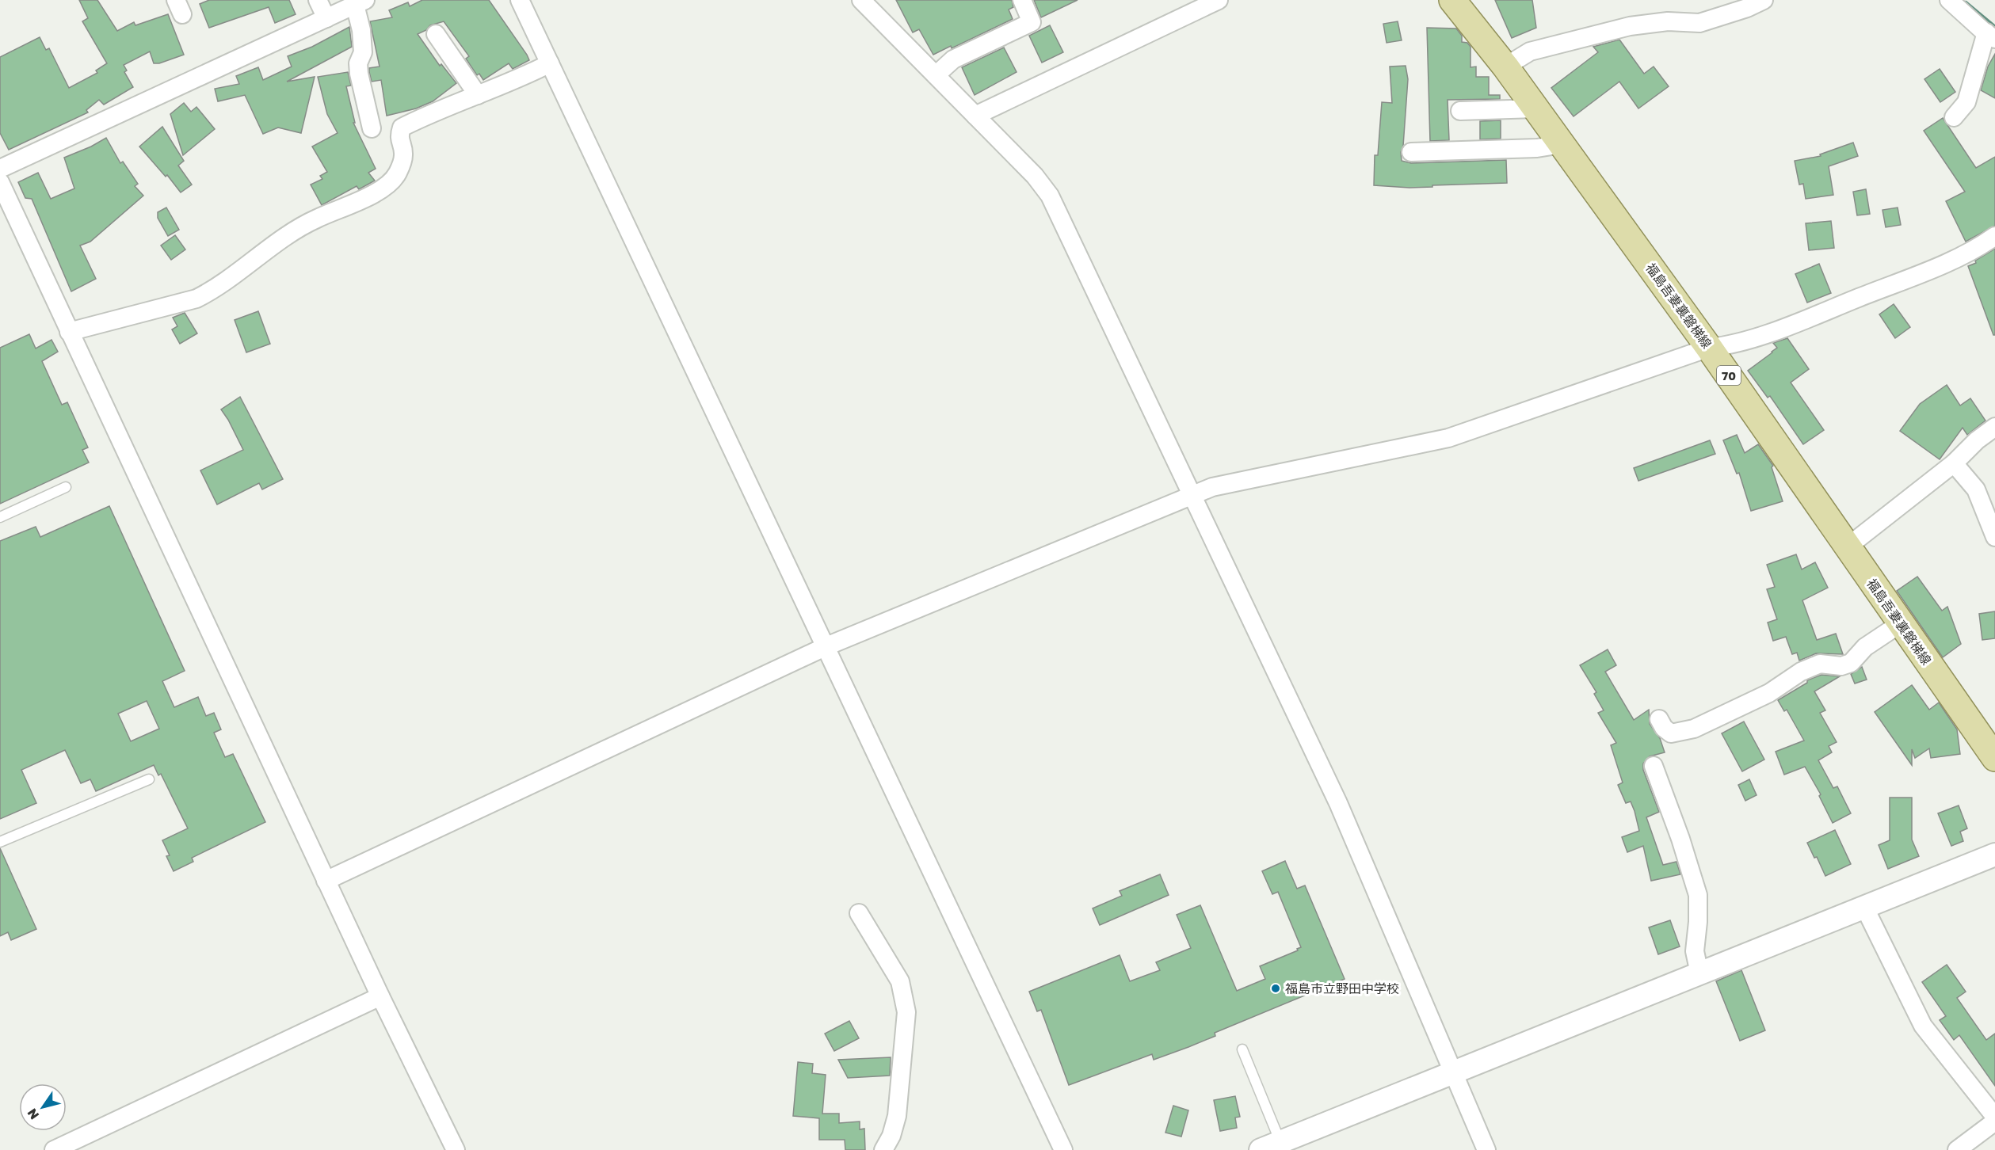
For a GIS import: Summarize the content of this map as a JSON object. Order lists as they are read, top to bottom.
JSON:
{
  "streets": {
    "main road": ["福島吾妻裏磐梯線", "70"]
  },
  "places": ["福島市立野田中学校"],
  "north": "bottom left"
}
